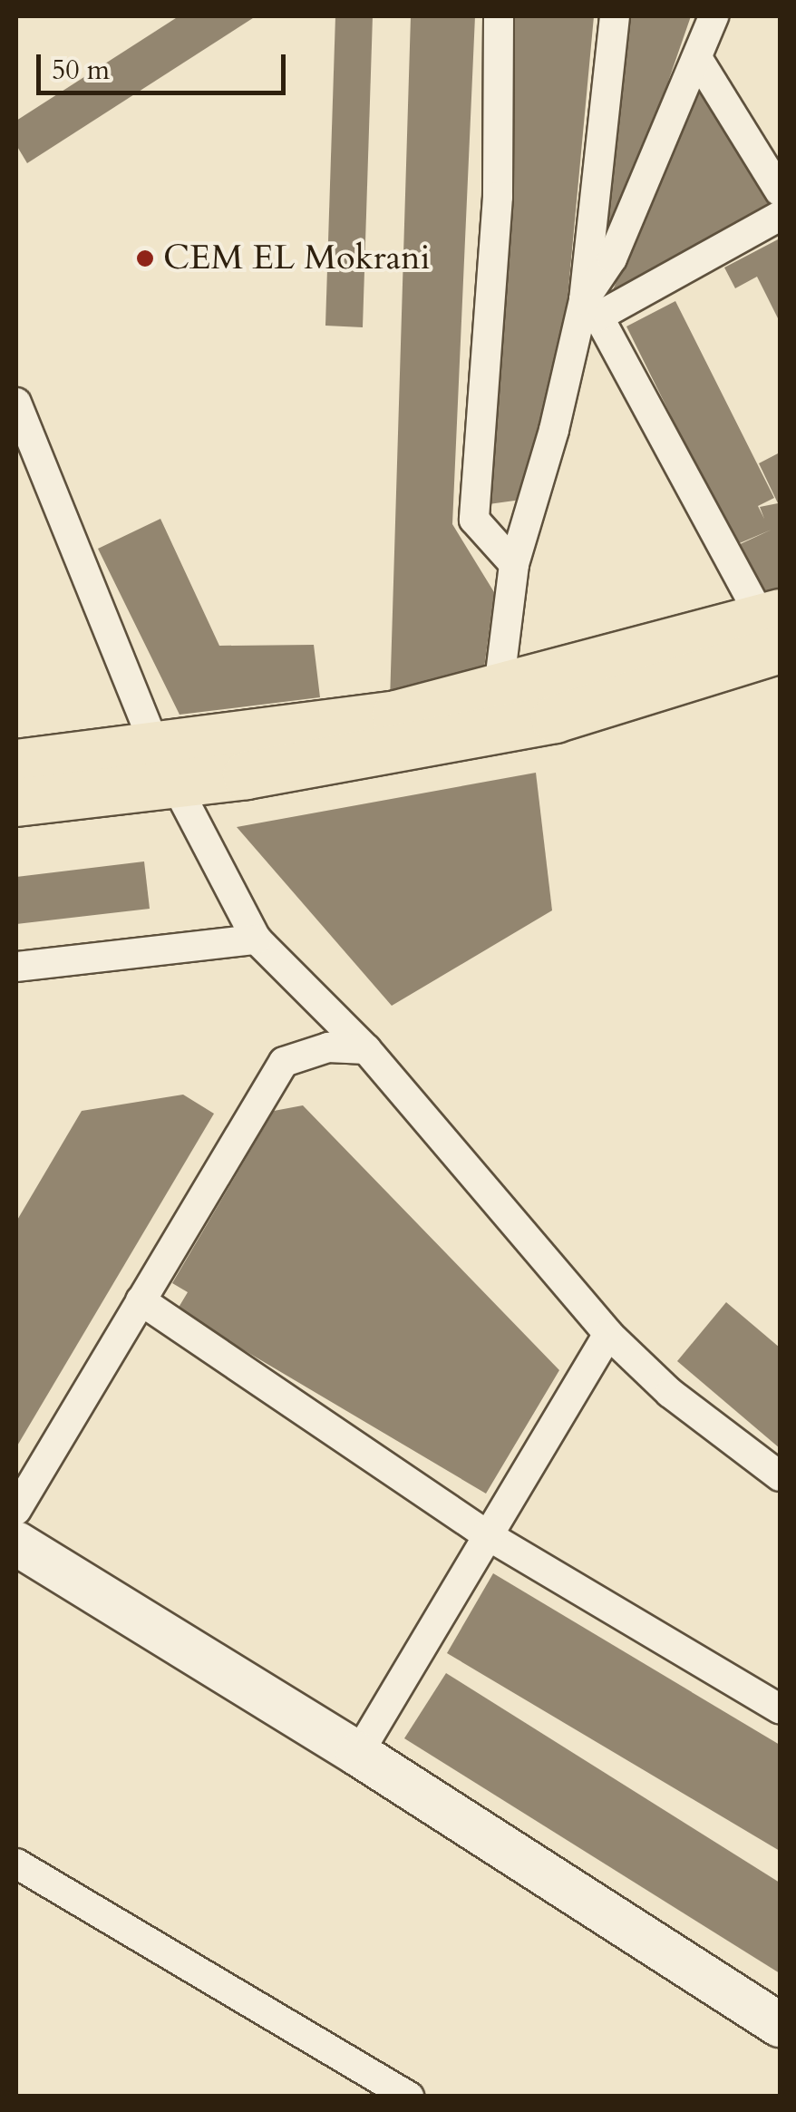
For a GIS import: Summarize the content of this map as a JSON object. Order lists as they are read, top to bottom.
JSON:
{
  "places": ["CEM EL Mokrani"],
  "scale_bar": "50 m"
}
